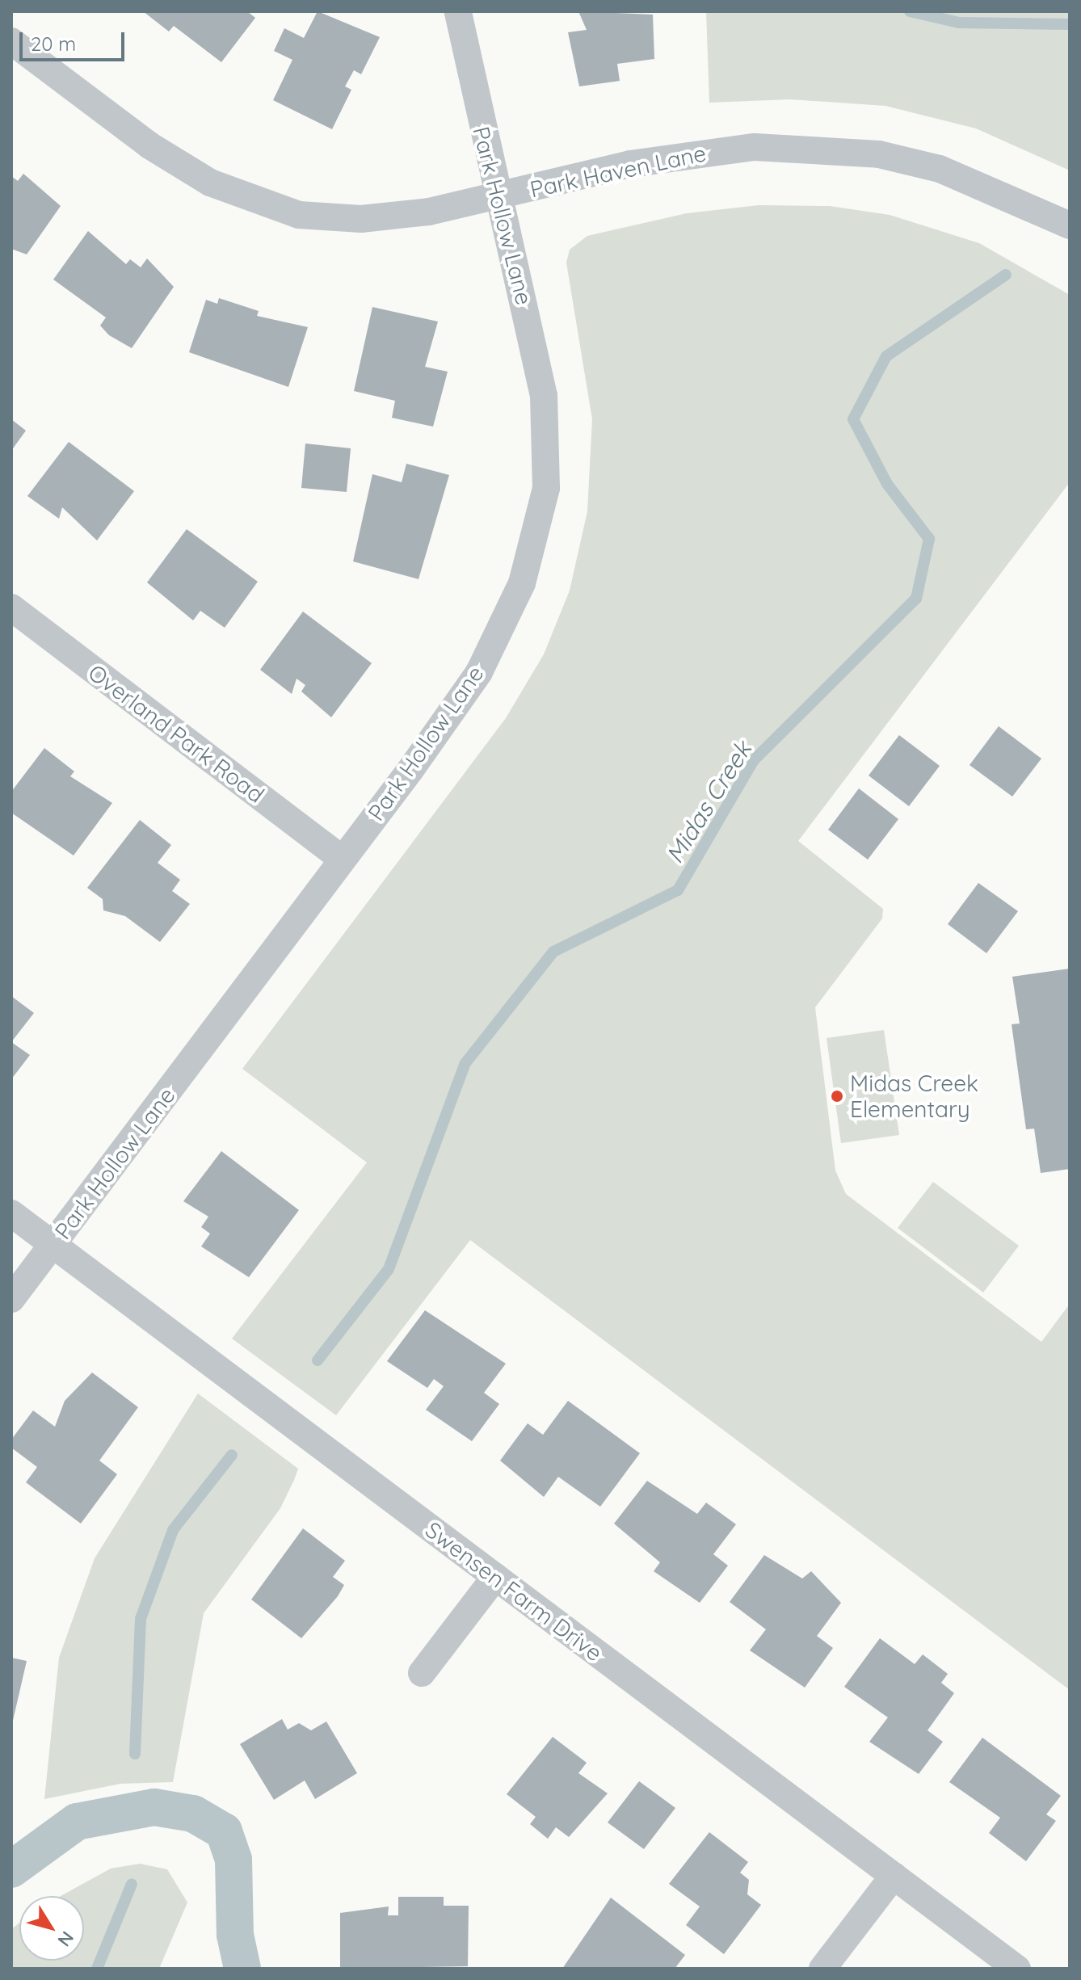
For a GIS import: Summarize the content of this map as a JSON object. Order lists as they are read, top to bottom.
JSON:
{
  "streets": {
    "street": [
      "Park Haven Lane",
      "Park Hollow Lane",
      "Overland Park Road",
      "Swensen Farm Drive"
    ]
  },
  "crossings": [
    ["Park Haven Lane", "Park Hollow Lane"],
    ["Park Hollow Lane", "Overland Park Road"],
    ["Park Hollow Lane", "Swensen Farm Drive"]
  ],
  "water": ["Midas Creek"],
  "places": ["Midas Creek Elementary"],
  "scale_bar": "20 m",
  "north": "bottom right"
}
